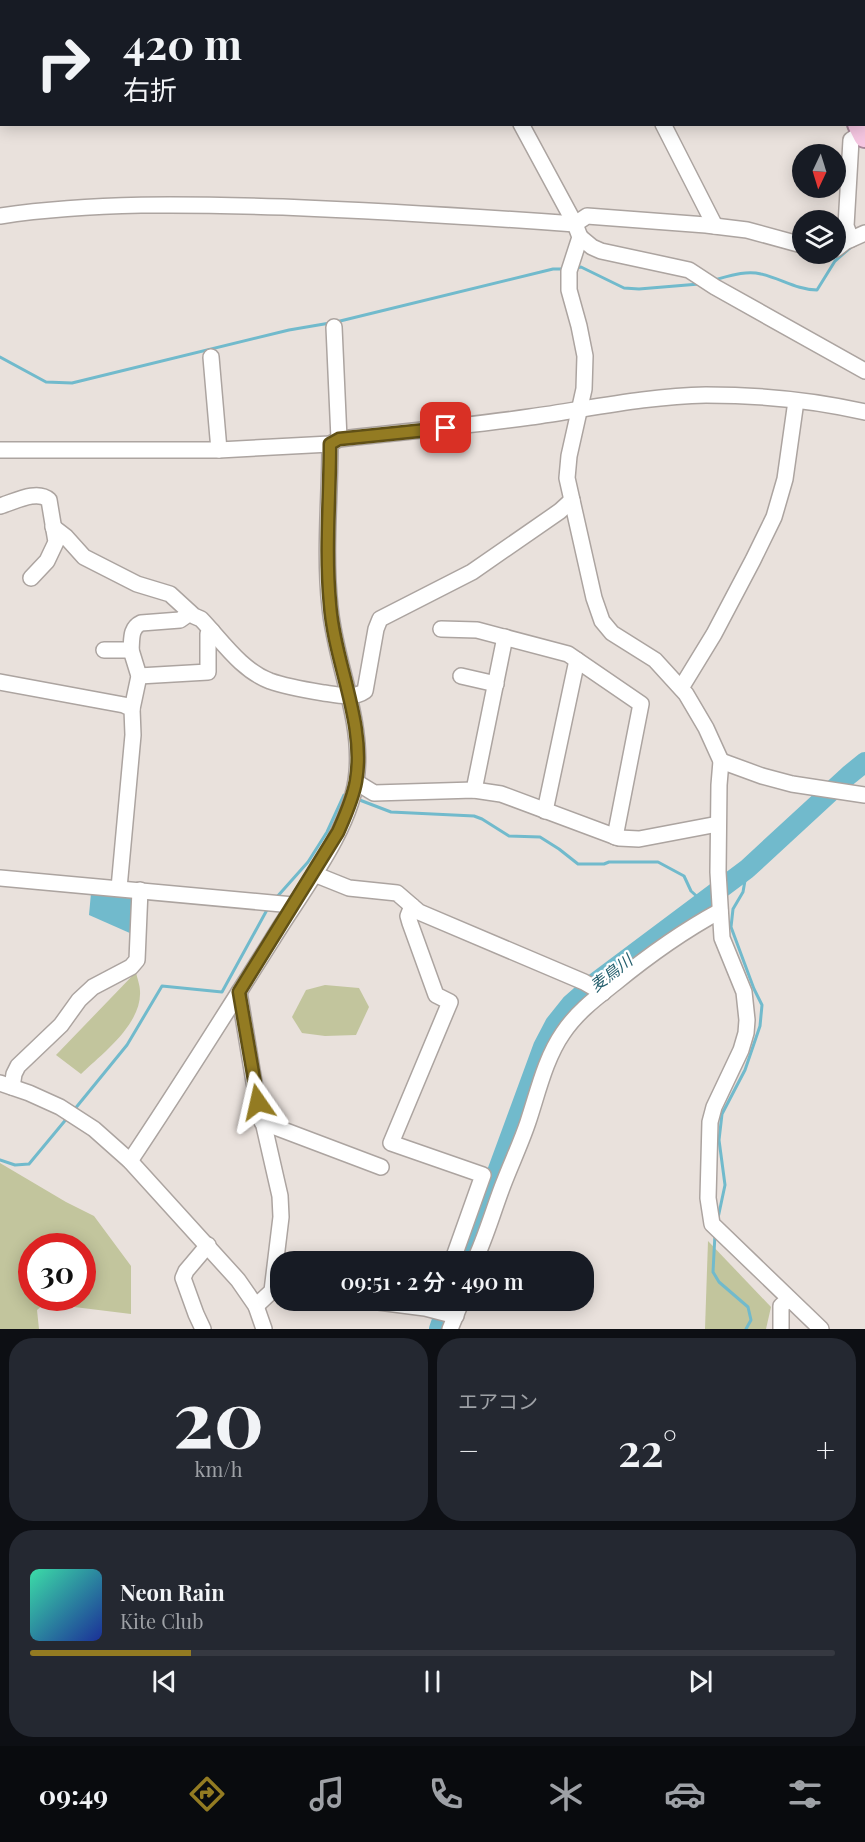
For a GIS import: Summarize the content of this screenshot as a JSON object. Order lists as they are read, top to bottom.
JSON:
{
  "water": ["麦鳥川"],
  "north": "bottom",
  "page": {
    "turn": ["420 m", "右折"],
    "limit": "30",
    "trip": "09:51 · 2 分 · 490 m",
    "tile": [
      ["20", "km/h"],
      "エアコン"
    ],
    "heat": ["−", "22°", "+"],
    "song": ["Neon Rain", "Kite Club"],
    "tabs": "09:49"
  }
}
